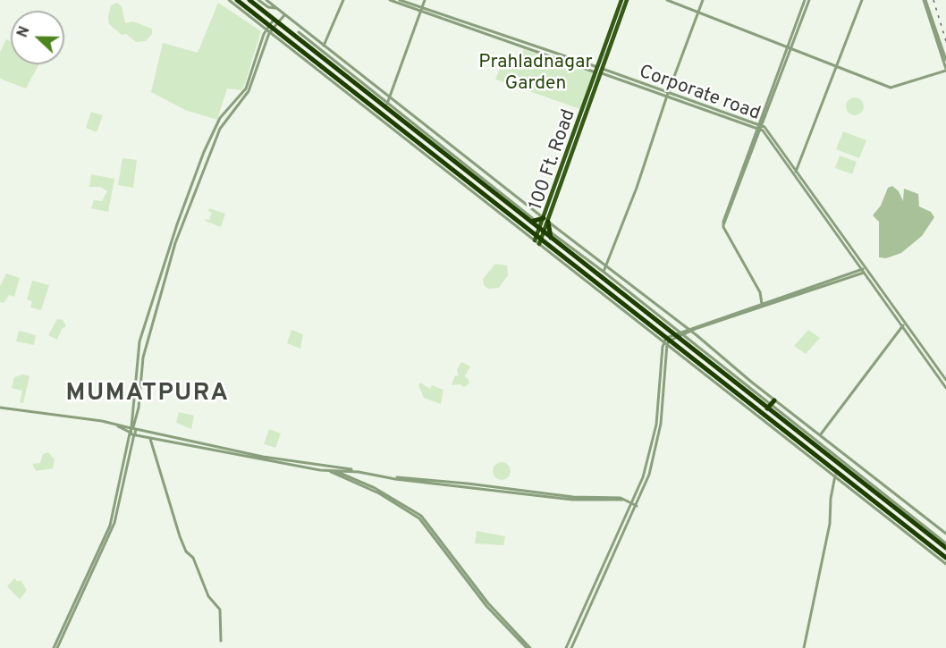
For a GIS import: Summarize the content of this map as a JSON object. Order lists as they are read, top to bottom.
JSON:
{
  "streets": {
    "main road": ["100 Ft. Road"],
    "street": ["Corporate road"]
  },
  "crossings": [
    ["Corporate road", "100 Ft. Road"]
  ],
  "districts": ["MUMATPURA"],
  "parks": ["Prahladnagar Garden"],
  "north": "left"
}
